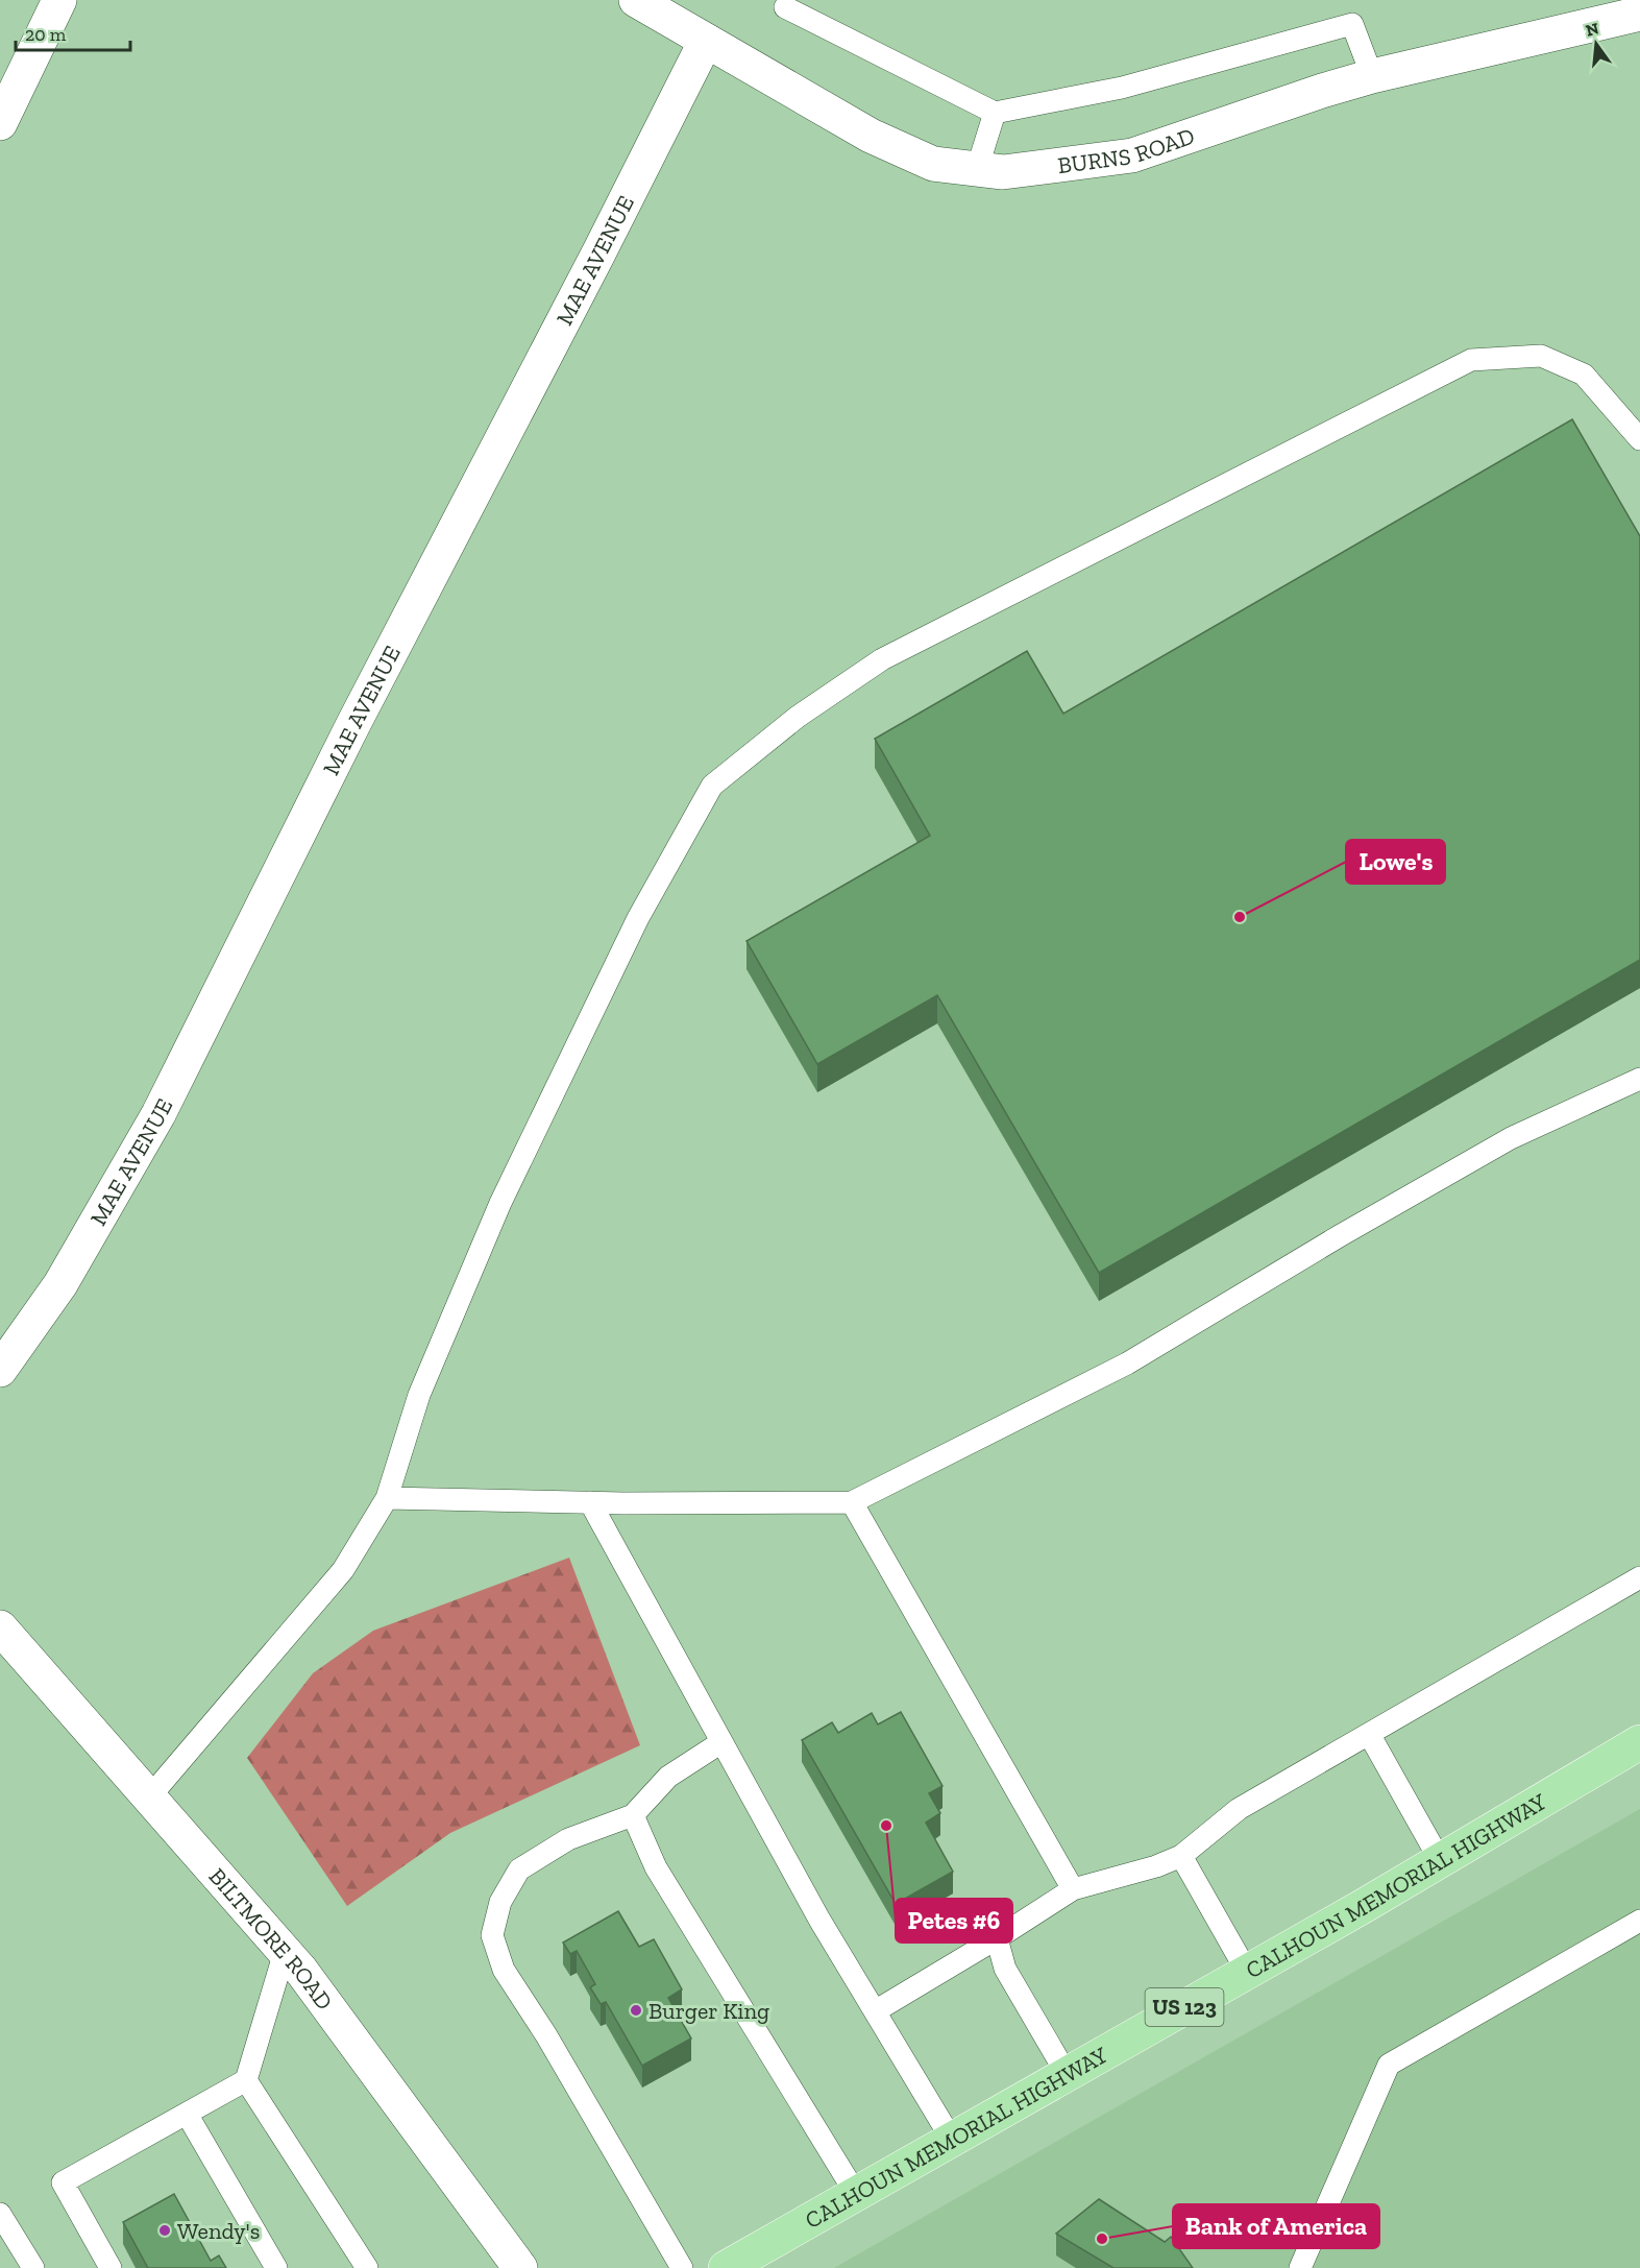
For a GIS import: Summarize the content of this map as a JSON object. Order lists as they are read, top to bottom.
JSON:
{
  "streets": {
    "highway": ["CALHOUN MEMORIAL HIGHWAY", "US 123"],
    "street": ["BURNS ROAD", "MAE AVENUE", "BILTMORE ROAD"]
  },
  "crossings": [
    ["BURNS ROAD", "MAE AVENUE"]
  ],
  "places": [
    "Lowe's",
    "Petes #6",
    "Burger King",
    "Wendy's",
    "Bank of America"
  ],
  "scale_bar": "20 m",
  "north": "top"
}
